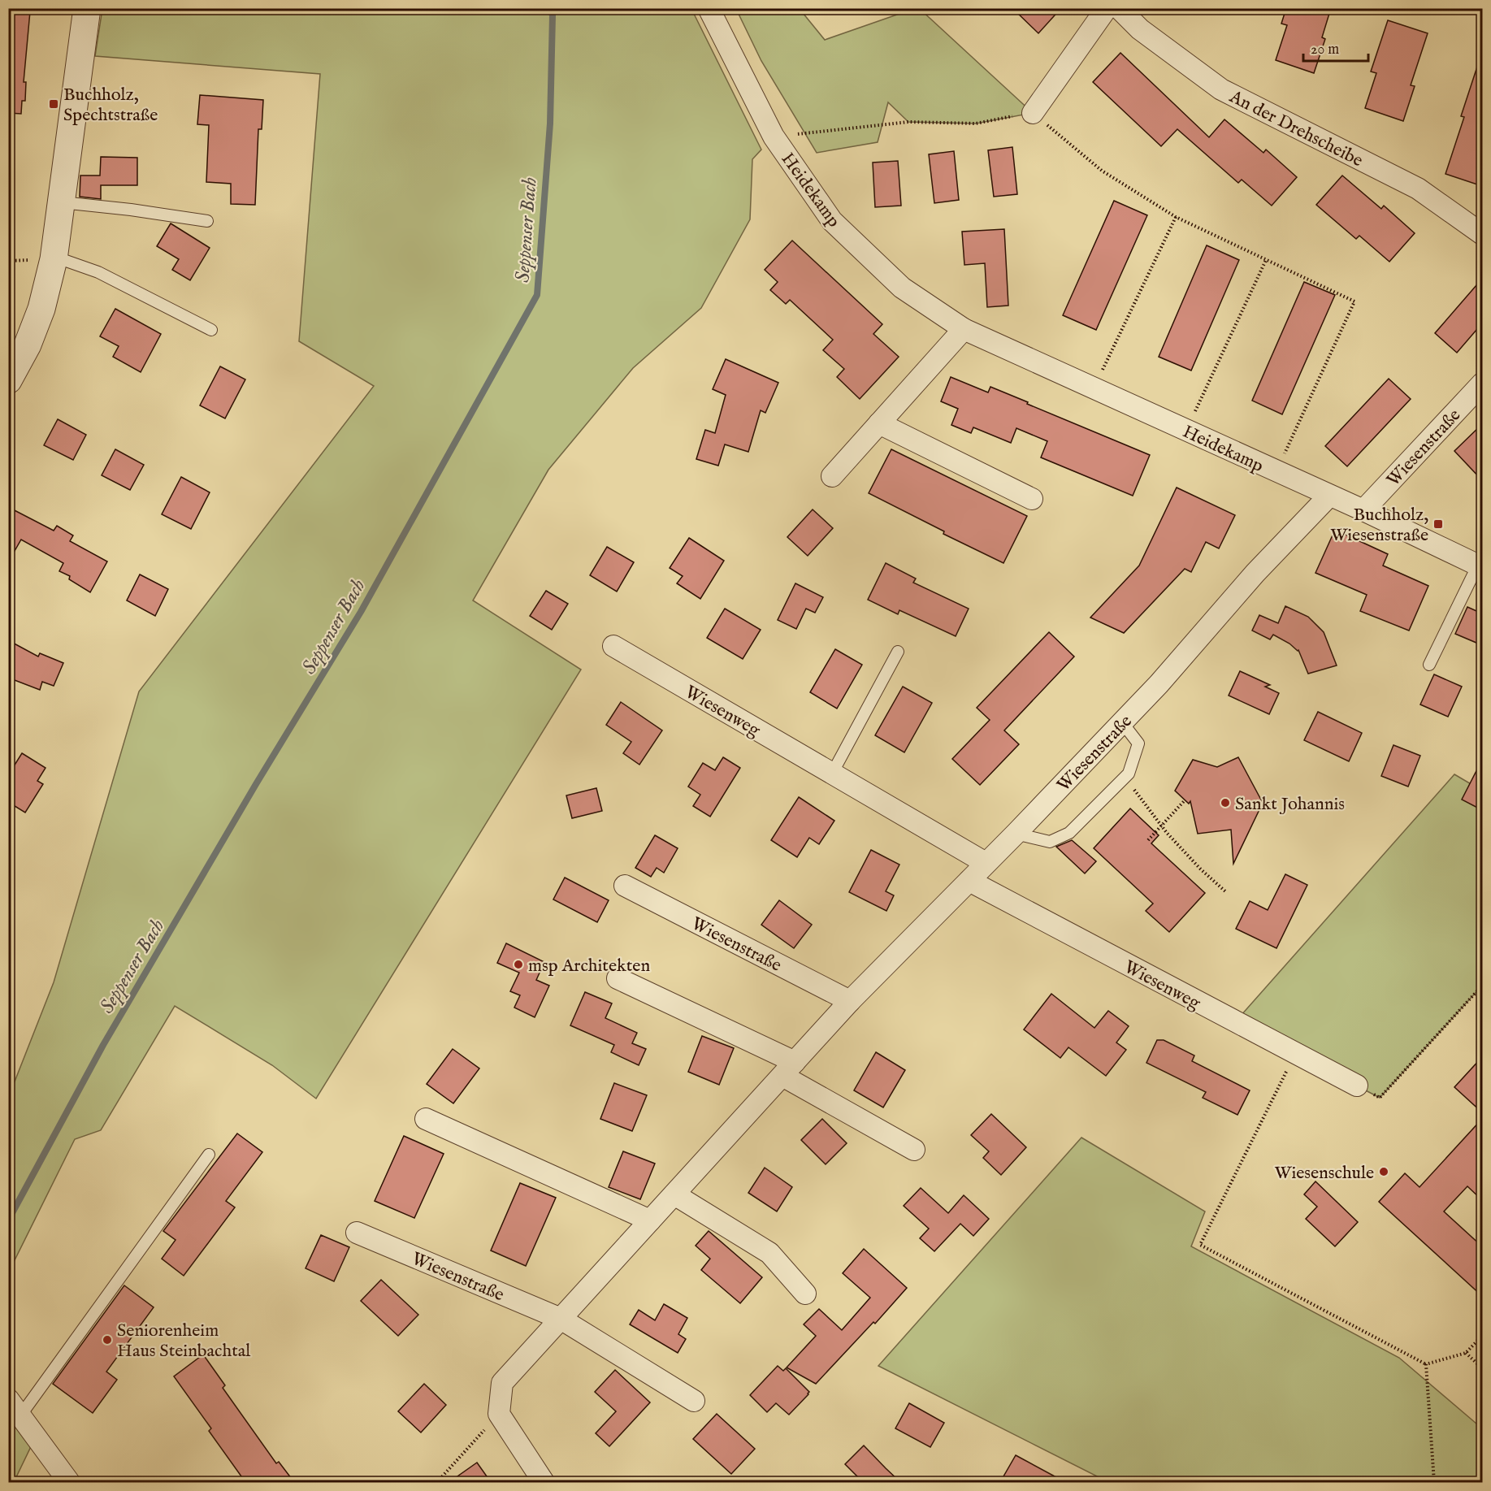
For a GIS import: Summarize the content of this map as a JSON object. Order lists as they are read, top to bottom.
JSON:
{
  "streets": {
    "street": [
      "An der Drehscheibe",
      "Heidekamp",
      "Wiesenstraße",
      "Wiesenweg"
    ]
  },
  "crossings": [
    ["Heidekamp", "Wiesenstraße"],
    ["Wiesenstraße", "Wiesenweg"]
  ],
  "water": ["Seppenser Bach"],
  "places": {
    "transit": ["Buchholz, Spechtstraße", "Buchholz, Wiesenstraße"],
    "other": [
      "Sankt Johannis",
      "msp Architekten",
      "Wiesenschule",
      "Seniorenheim Haus Steinbachtal"
    ]
  },
  "scale_bar": "20 m"
}
